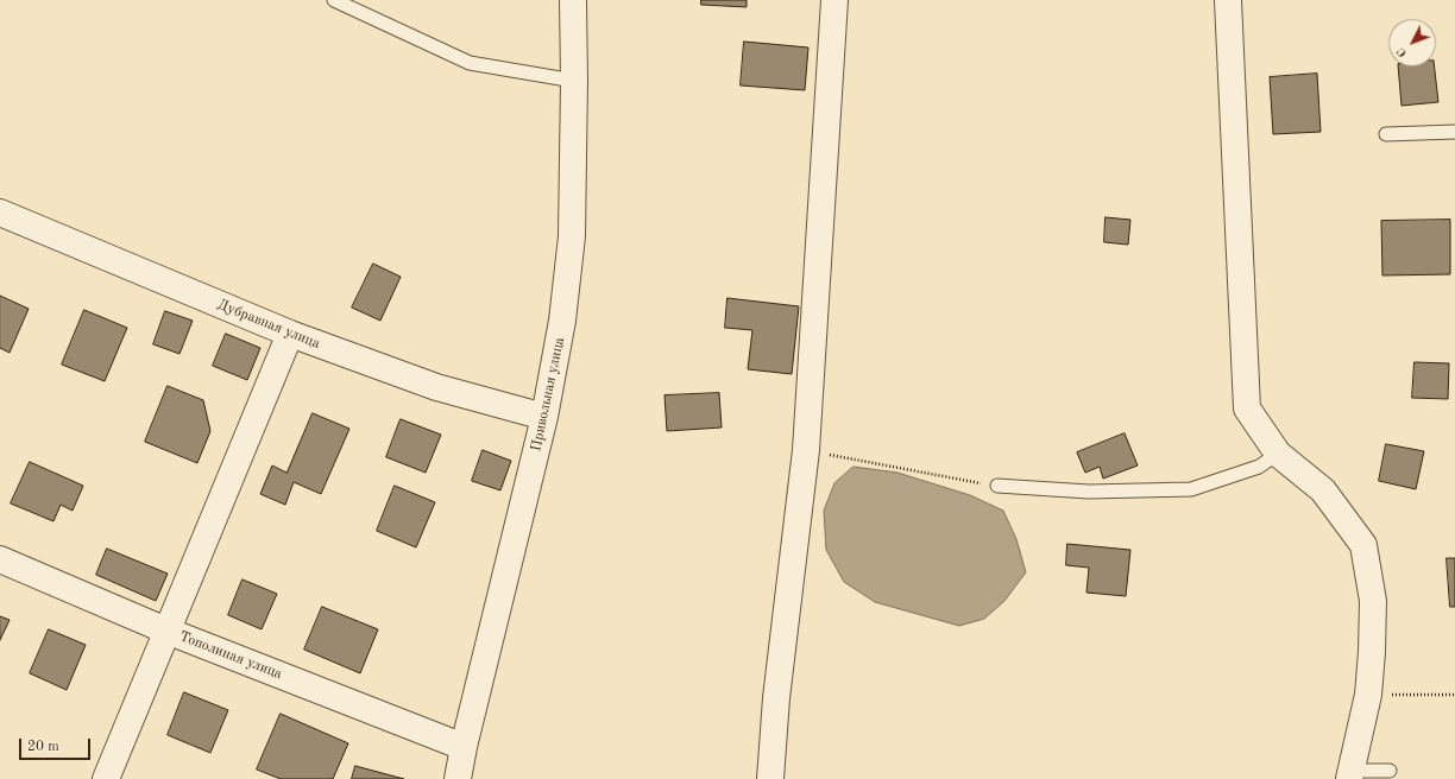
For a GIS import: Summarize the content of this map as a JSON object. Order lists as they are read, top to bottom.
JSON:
{
  "streets": {
    "street": ["Дубравная улица", "Привольная улица", "Тополиная улица"]
  },
  "crossings": [
    ["Дубравная улица", "Привольная улица"],
    ["Привольная улица", "Тополиная улица"]
  ],
  "scale_bar": "20 m",
  "north": "bottom left"
}
